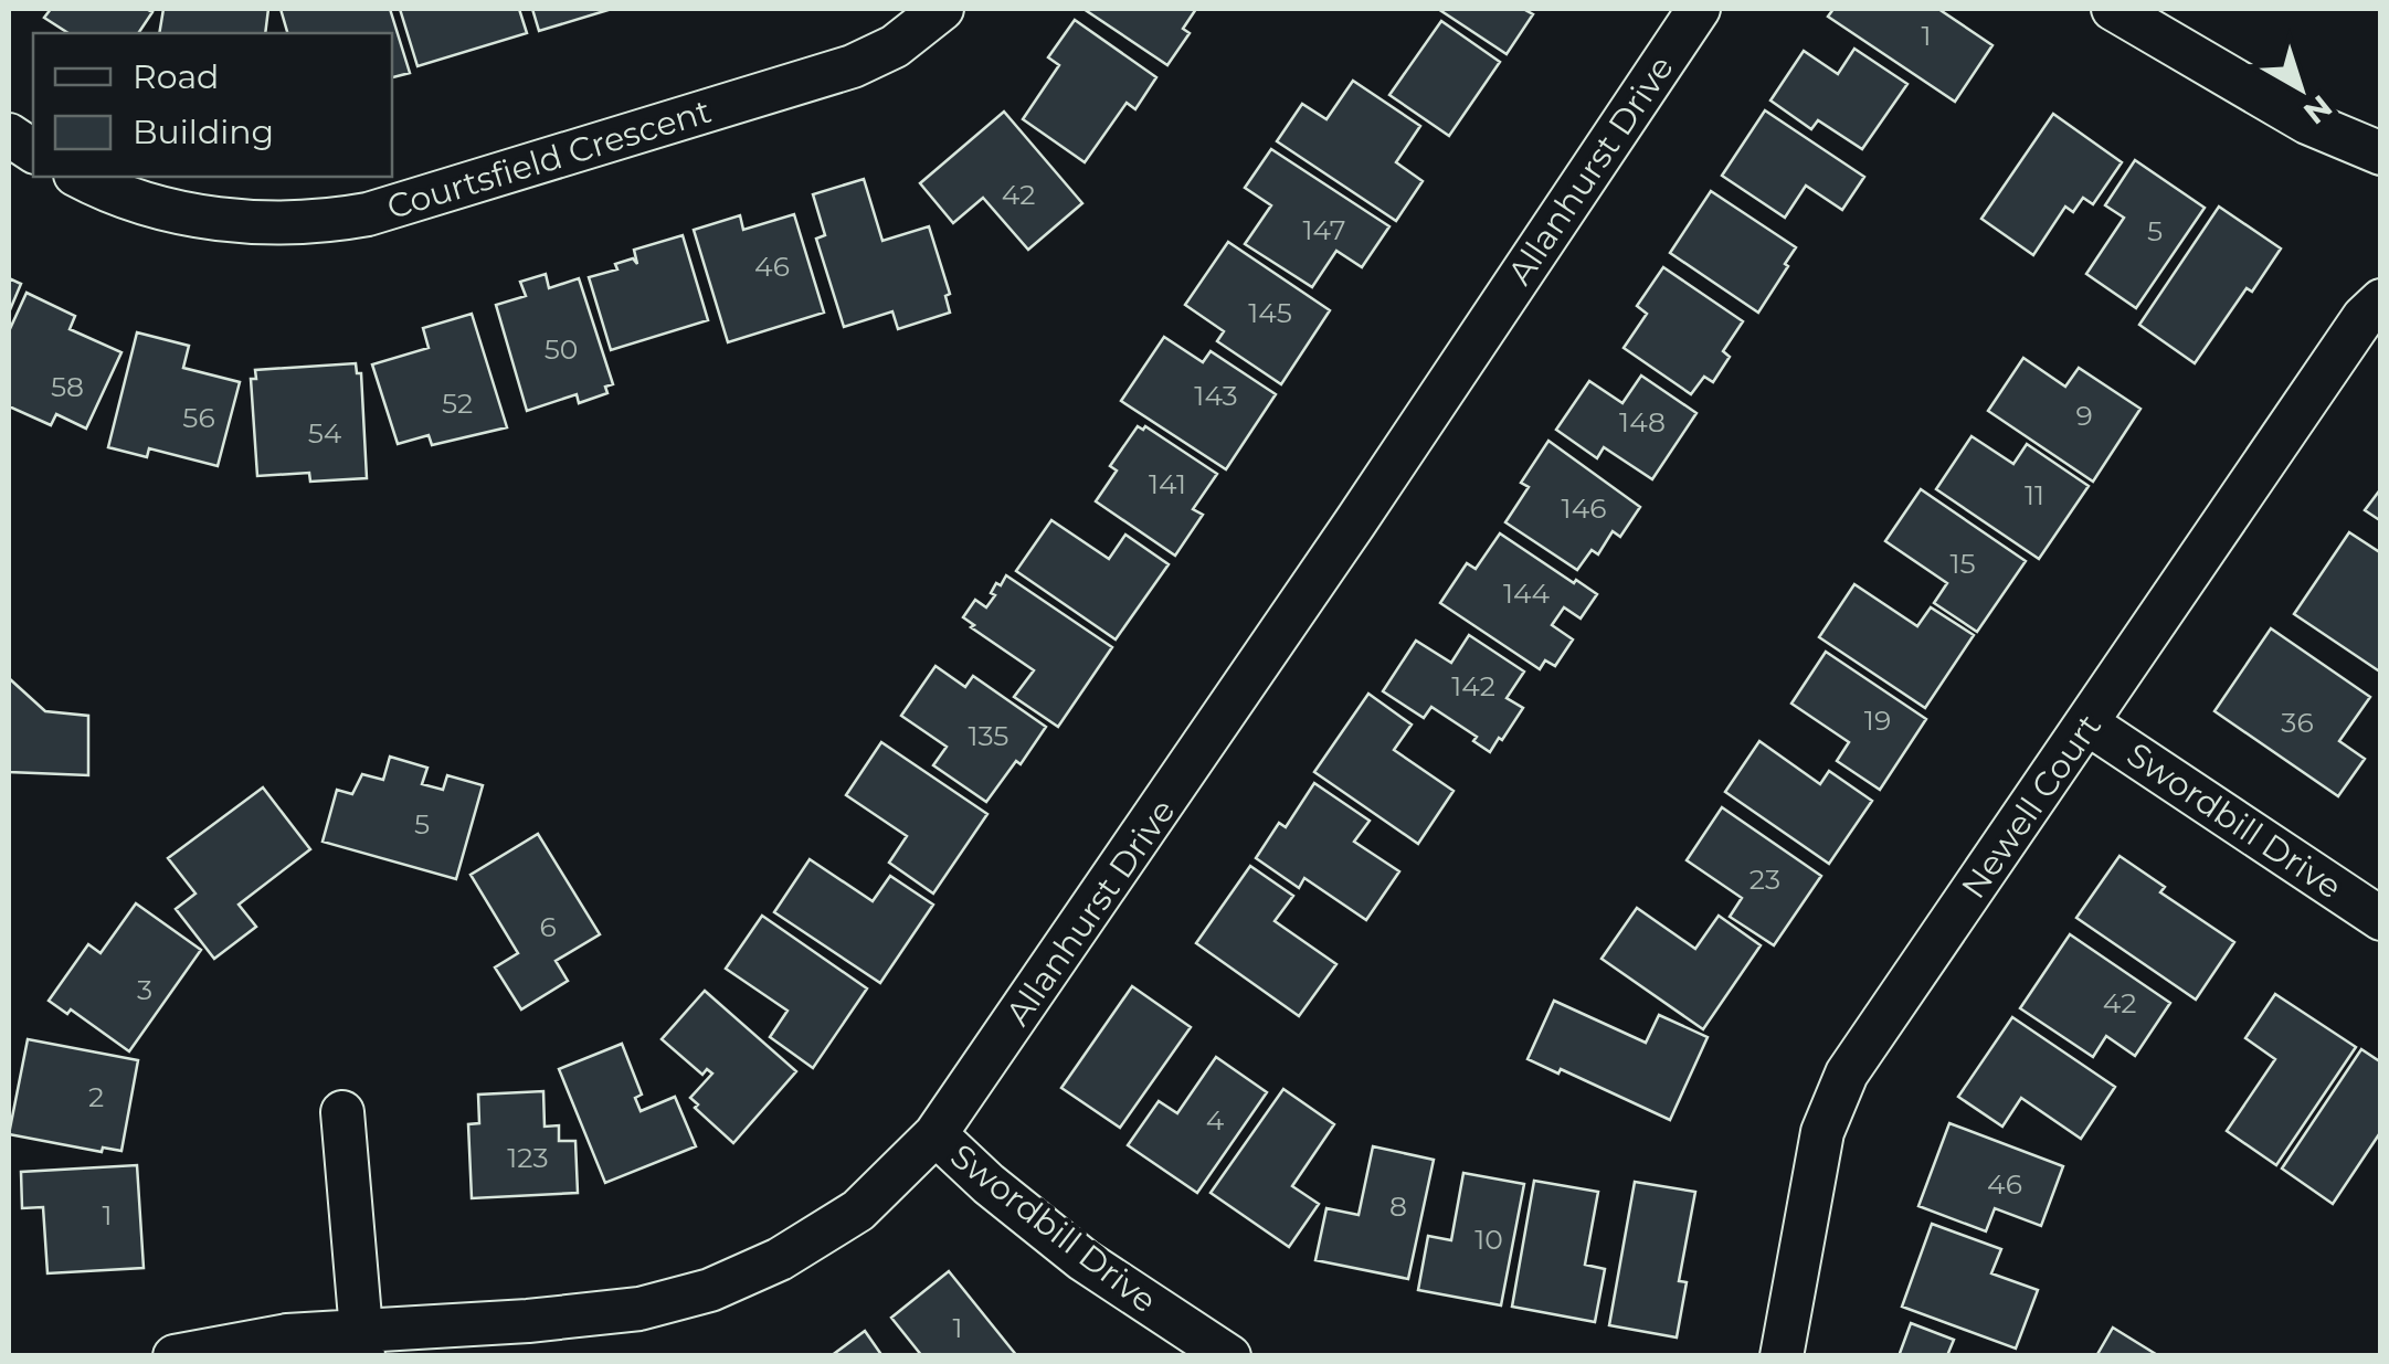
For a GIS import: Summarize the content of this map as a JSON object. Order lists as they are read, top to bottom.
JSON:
{
  "streets": {
    "street": [
      "Courtsfield Crescent",
      "Allanhurst Drive",
      "Newell Court",
      "Swordbill Drive"
    ]
  },
  "crossings": [
    ["Allanhurst Drive", "Swordbill Drive"],
    ["Newell Court", "Swordbill Drive"]
  ],
  "house_numbers": [
    "1",
    "42",
    "147",
    "5",
    "46",
    "145",
    "50",
    "58",
    "143",
    "52",
    "9",
    "56",
    "148",
    "54",
    "141",
    "11",
    "146",
    "15",
    "144",
    "142",
    "19",
    "36",
    "135",
    "5",
    "23",
    "6",
    "3",
    "42",
    "2",
    "4",
    "123",
    "46",
    "8",
    "1",
    "10",
    "1"
  ],
  "legend": ["Road", "Building"],
  "north": "bottom right"
}
